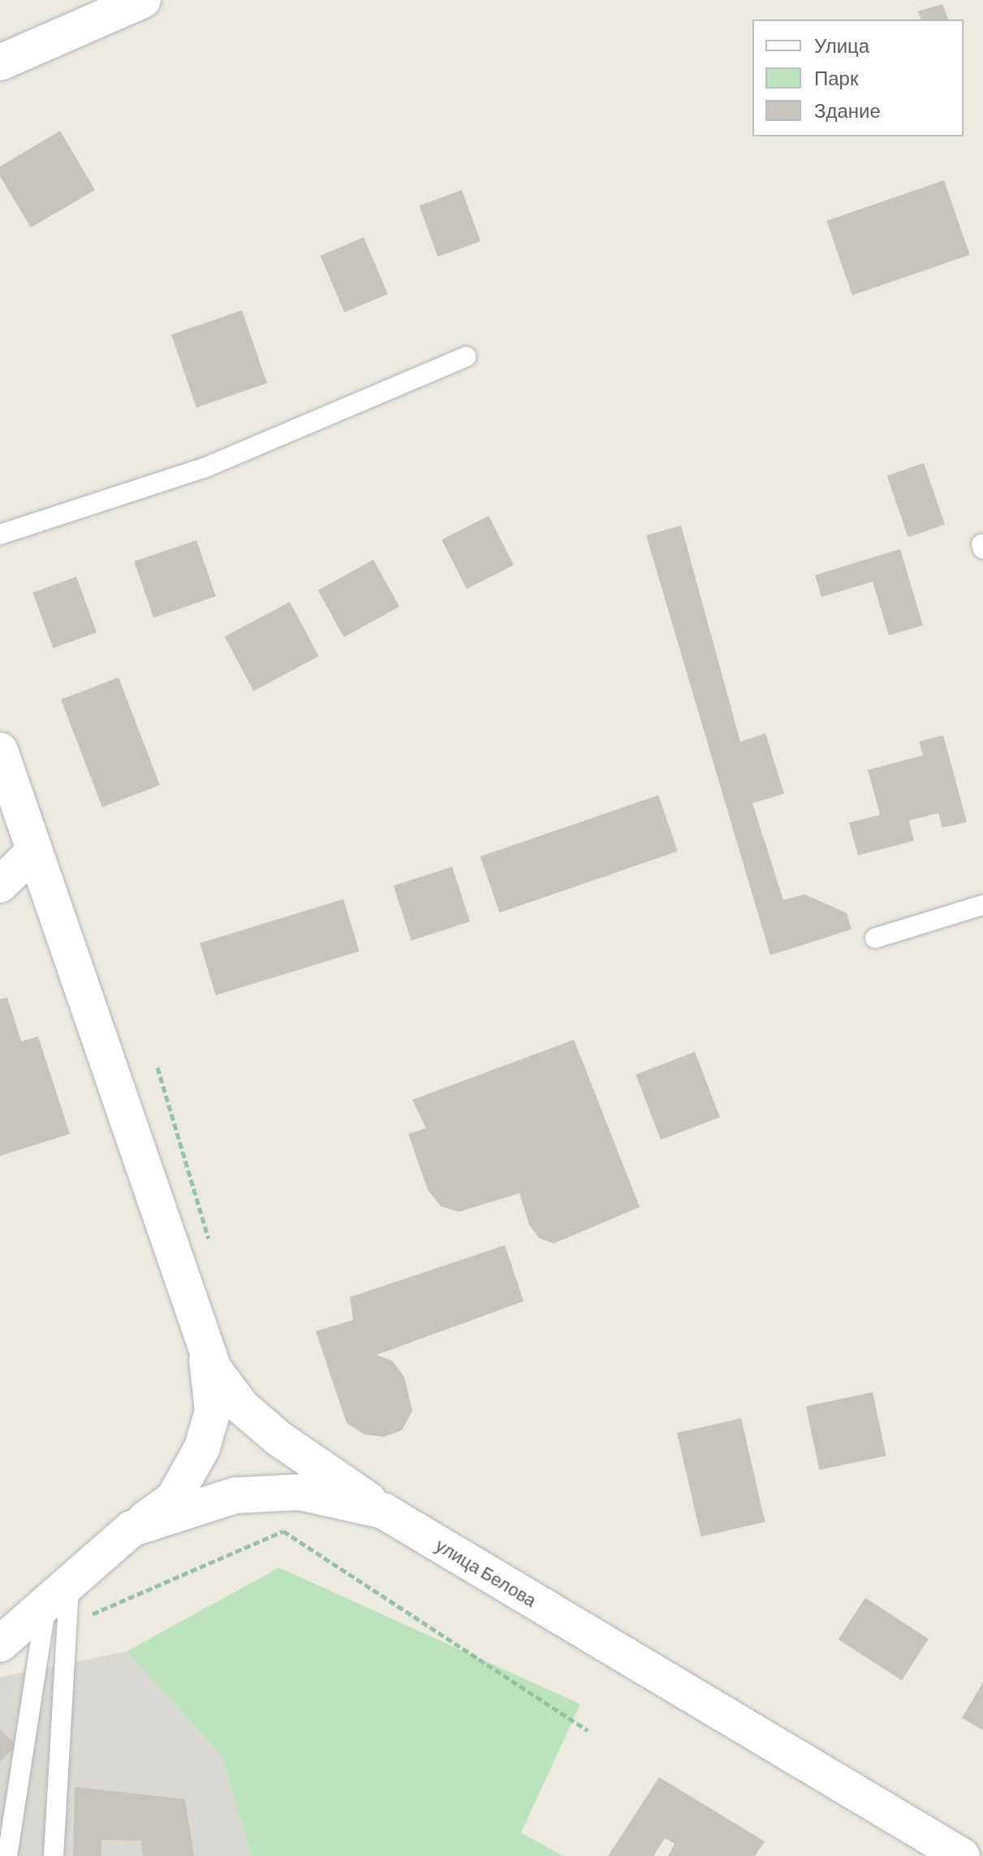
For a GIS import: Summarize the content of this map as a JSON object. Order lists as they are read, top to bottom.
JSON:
{
  "streets": {
    "main road": ["улица Белова"]
  },
  "legend": ["Улица", "Парк", "Здание"]
}
